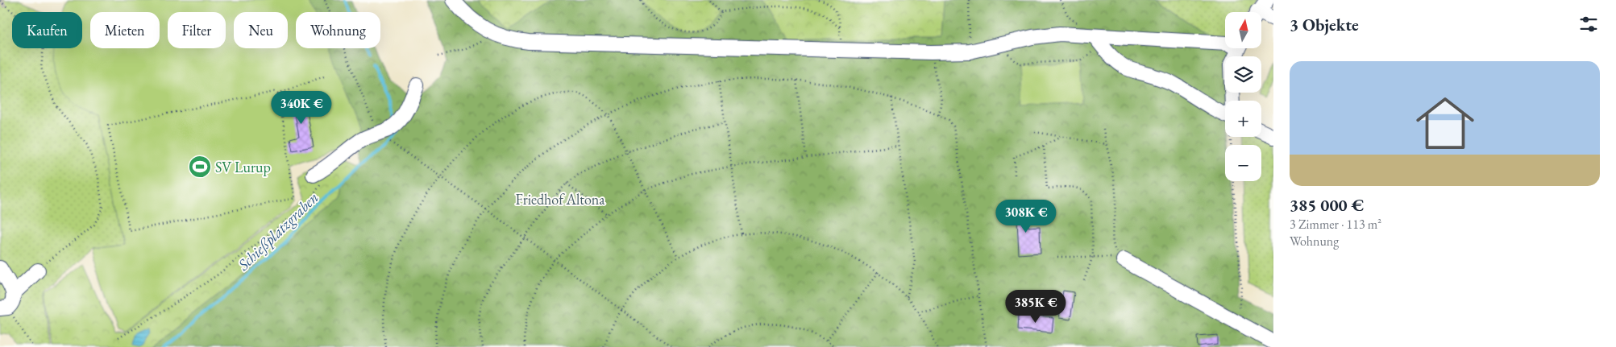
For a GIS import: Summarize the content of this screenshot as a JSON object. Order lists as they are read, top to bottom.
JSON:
{
  "water": ["Schießplatzgraben"],
  "parks": ["Friedhof Altona"],
  "places": {
    "sports": ["SV Lurup"]
  },
  "north": "top",
  "page": {
    "heading": "3 Objekte",
    "map_buttons": ["+", "−"],
    "chip": [
      "Kaufen",
      "Mieten",
      "Filter",
      "Neu",
      "Wohnung"
    ],
    "list": [
      {
        "name": "385 000 €",
        "note": "3 Zimmer · 113 m² · Wohnung"
      }
    ],
    "price": ["340K €", "308K €", "385K €"]
  }
}
